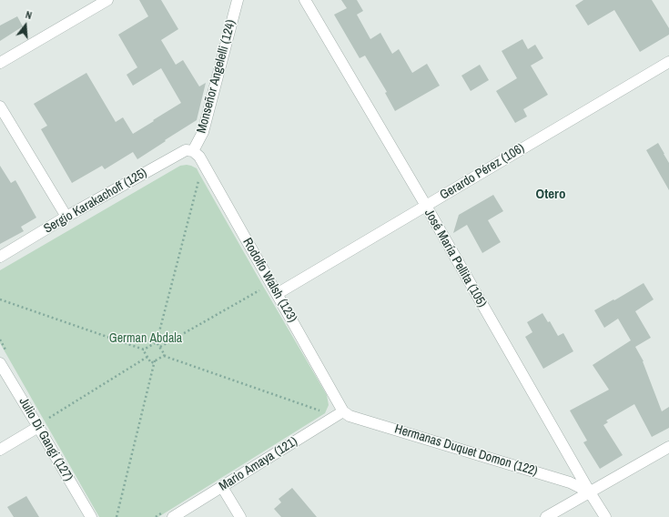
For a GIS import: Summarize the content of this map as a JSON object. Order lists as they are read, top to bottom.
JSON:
{
  "streets": {
    "street": [
      "Monseñor Angelelli (124)",
      "Gerardo Pérez (106)",
      "Sergio Karakachoff (125)",
      "José María Pellita (105)",
      "Rodolfo Walsh (123)",
      "Julio Di Gangi (127)",
      "Hermanas Duquet Domon (122)",
      "Mario Amaya (121)"
    ]
  },
  "crossings": [
    ["Monseñor Angelelli (124)", "Sergio Karakachoff (125)"],
    ["Monseñor Angelelli (124)", "Rodolfo Walsh (123)"],
    ["Gerardo Pérez (106)", "José María Pellita (105)"],
    ["Gerardo Pérez (106)", "Rodolfo Walsh (123)"],
    ["Sergio Karakachoff (125)", "Rodolfo Walsh (123)"],
    ["José María Pellita (105)", "Hermanas Duquet Domon (122)"],
    ["Rodolfo Walsh (123)", "Hermanas Duquet Domon (122)"],
    ["Rodolfo Walsh (123)", "Mario Amaya (121)"],
    ["Hermanas Duquet Domon (122)", "Mario Amaya (121)"]
  ],
  "districts": ["Otero"],
  "parks": ["German Abdala"],
  "north": "top"
}
